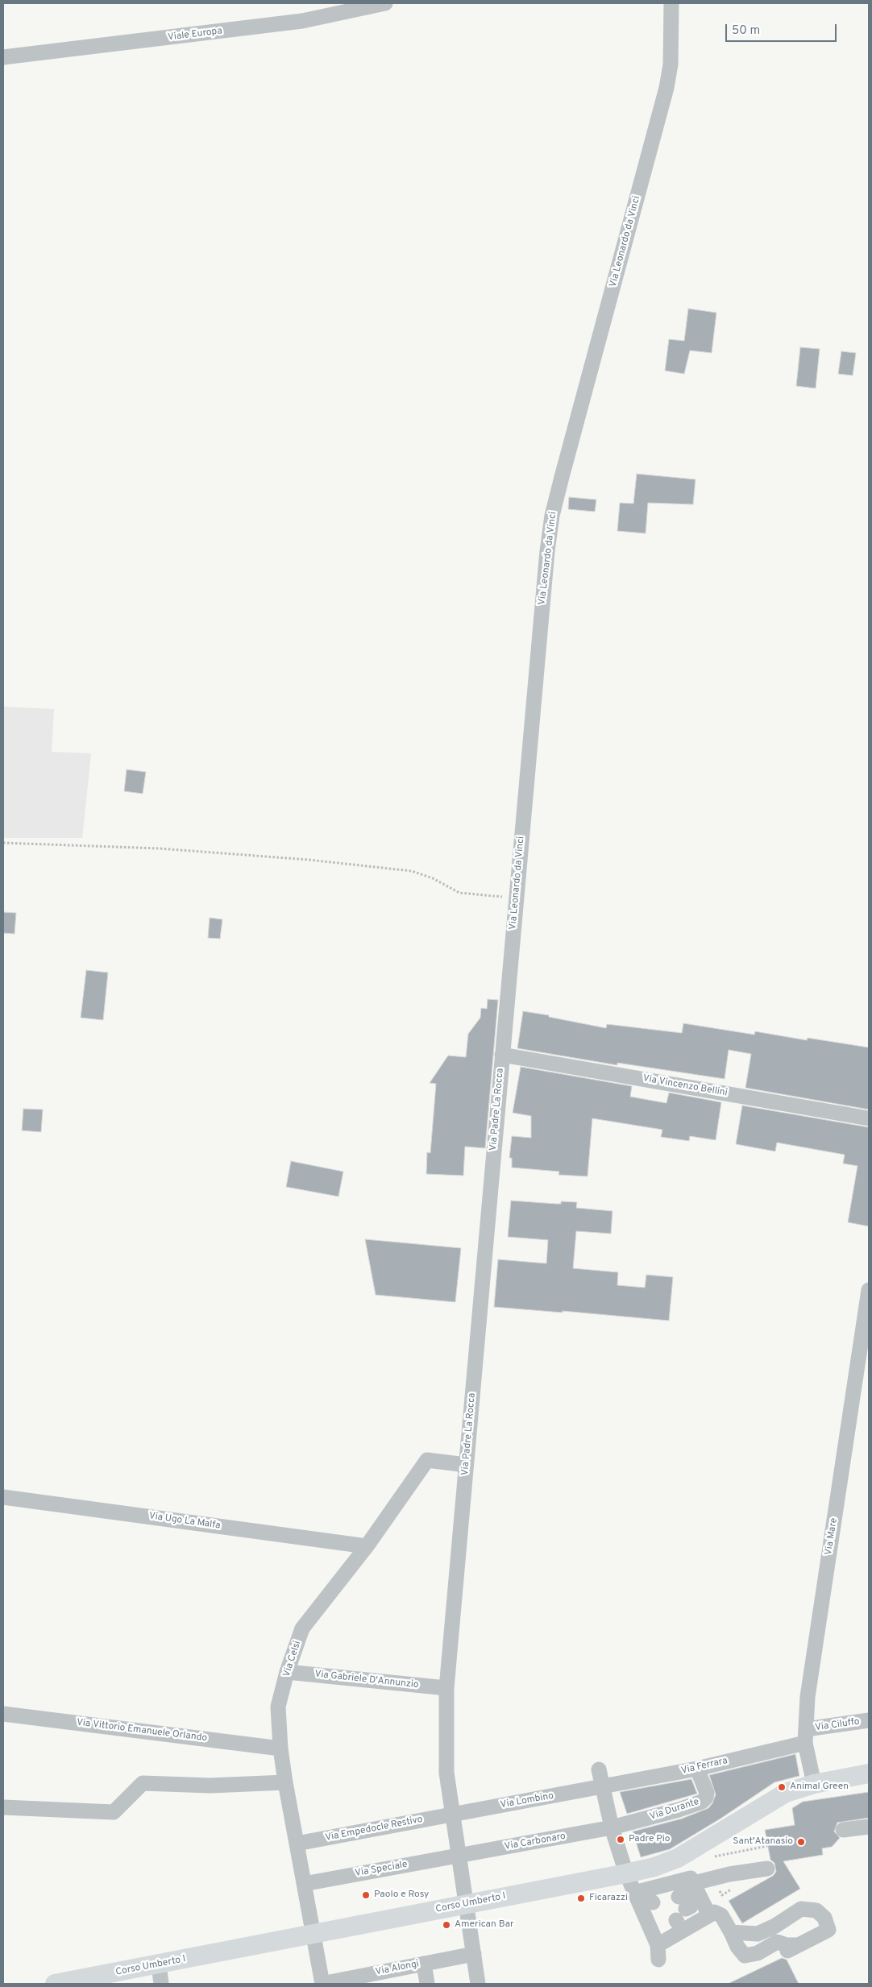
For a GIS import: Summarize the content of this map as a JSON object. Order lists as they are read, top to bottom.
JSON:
{
  "streets": {
    "main road": ["Corso Umberto I"],
    "street": [
      "Viale Europa",
      "Via Leonardo da Vinci",
      "Via Vincenzo Bellini",
      "Via Padre La Rocca",
      "Via Ugo La Malfa",
      "Via Mare",
      "Via Celsi",
      "Via Gabriele D'Annunzio",
      "Via Ciluffo",
      "Via Vittorio Emanuele Orlando",
      "Via Ferrara",
      "Via Lombino",
      "Via Durante",
      "Via Empedocle Restivo",
      "Via Carbonaro",
      "Via Speciale",
      "Via Alongi"
    ]
  },
  "crossings": [
    ["Via Leonardo da Vinci", "Via Vincenzo Bellini"],
    ["Via Leonardo da Vinci", "Via Padre La Rocca"],
    ["Via Vincenzo Bellini", "Via Padre La Rocca"],
    ["Via Padre La Rocca", "Via Celsi"],
    ["Via Padre La Rocca", "Via Gabriele D'Annunzio"],
    ["Via Padre La Rocca", "Via Lombino"],
    ["Via Padre La Rocca", "Via Empedocle Restivo"],
    ["Via Padre La Rocca", "Via Carbonaro"],
    ["Via Padre La Rocca", "Via Speciale"],
    ["Via Padre La Rocca", "Corso Umberto I"],
    ["Via Padre La Rocca", "Via Alongi"],
    ["Via Ugo La Malfa", "Via Celsi"],
    ["Via Mare", "Via Ciluffo"],
    ["Via Mare", "Via Ferrara"],
    ["Via Mare", "Corso Umberto I"],
    ["Via Celsi", "Via Gabriele D'Annunzio"],
    ["Via Celsi", "Via Vittorio Emanuele Orlando"],
    ["Via Celsi", "Via Empedocle Restivo"],
    ["Via Celsi", "Via Speciale"],
    ["Via Celsi", "Corso Umberto I"],
    ["Via Celsi", "Via Alongi"],
    ["Via Ciluffo", "Via Ferrara"],
    ["Via Ferrara", "Via Lombino"],
    ["Via Ferrara", "Via Durante"],
    ["Via Lombino", "Via Empedocle Restivo"],
    ["Via Durante", "Via Carbonaro"],
    ["Via Carbonaro", "Via Speciale"]
  ],
  "places": [
    "Animal Green",
    "Padre Pio",
    "Sant'Atanasio",
    "Paolo e Rosy",
    "Ficarazzi",
    "American Bar"
  ],
  "scale_bar": "50 m"
}
